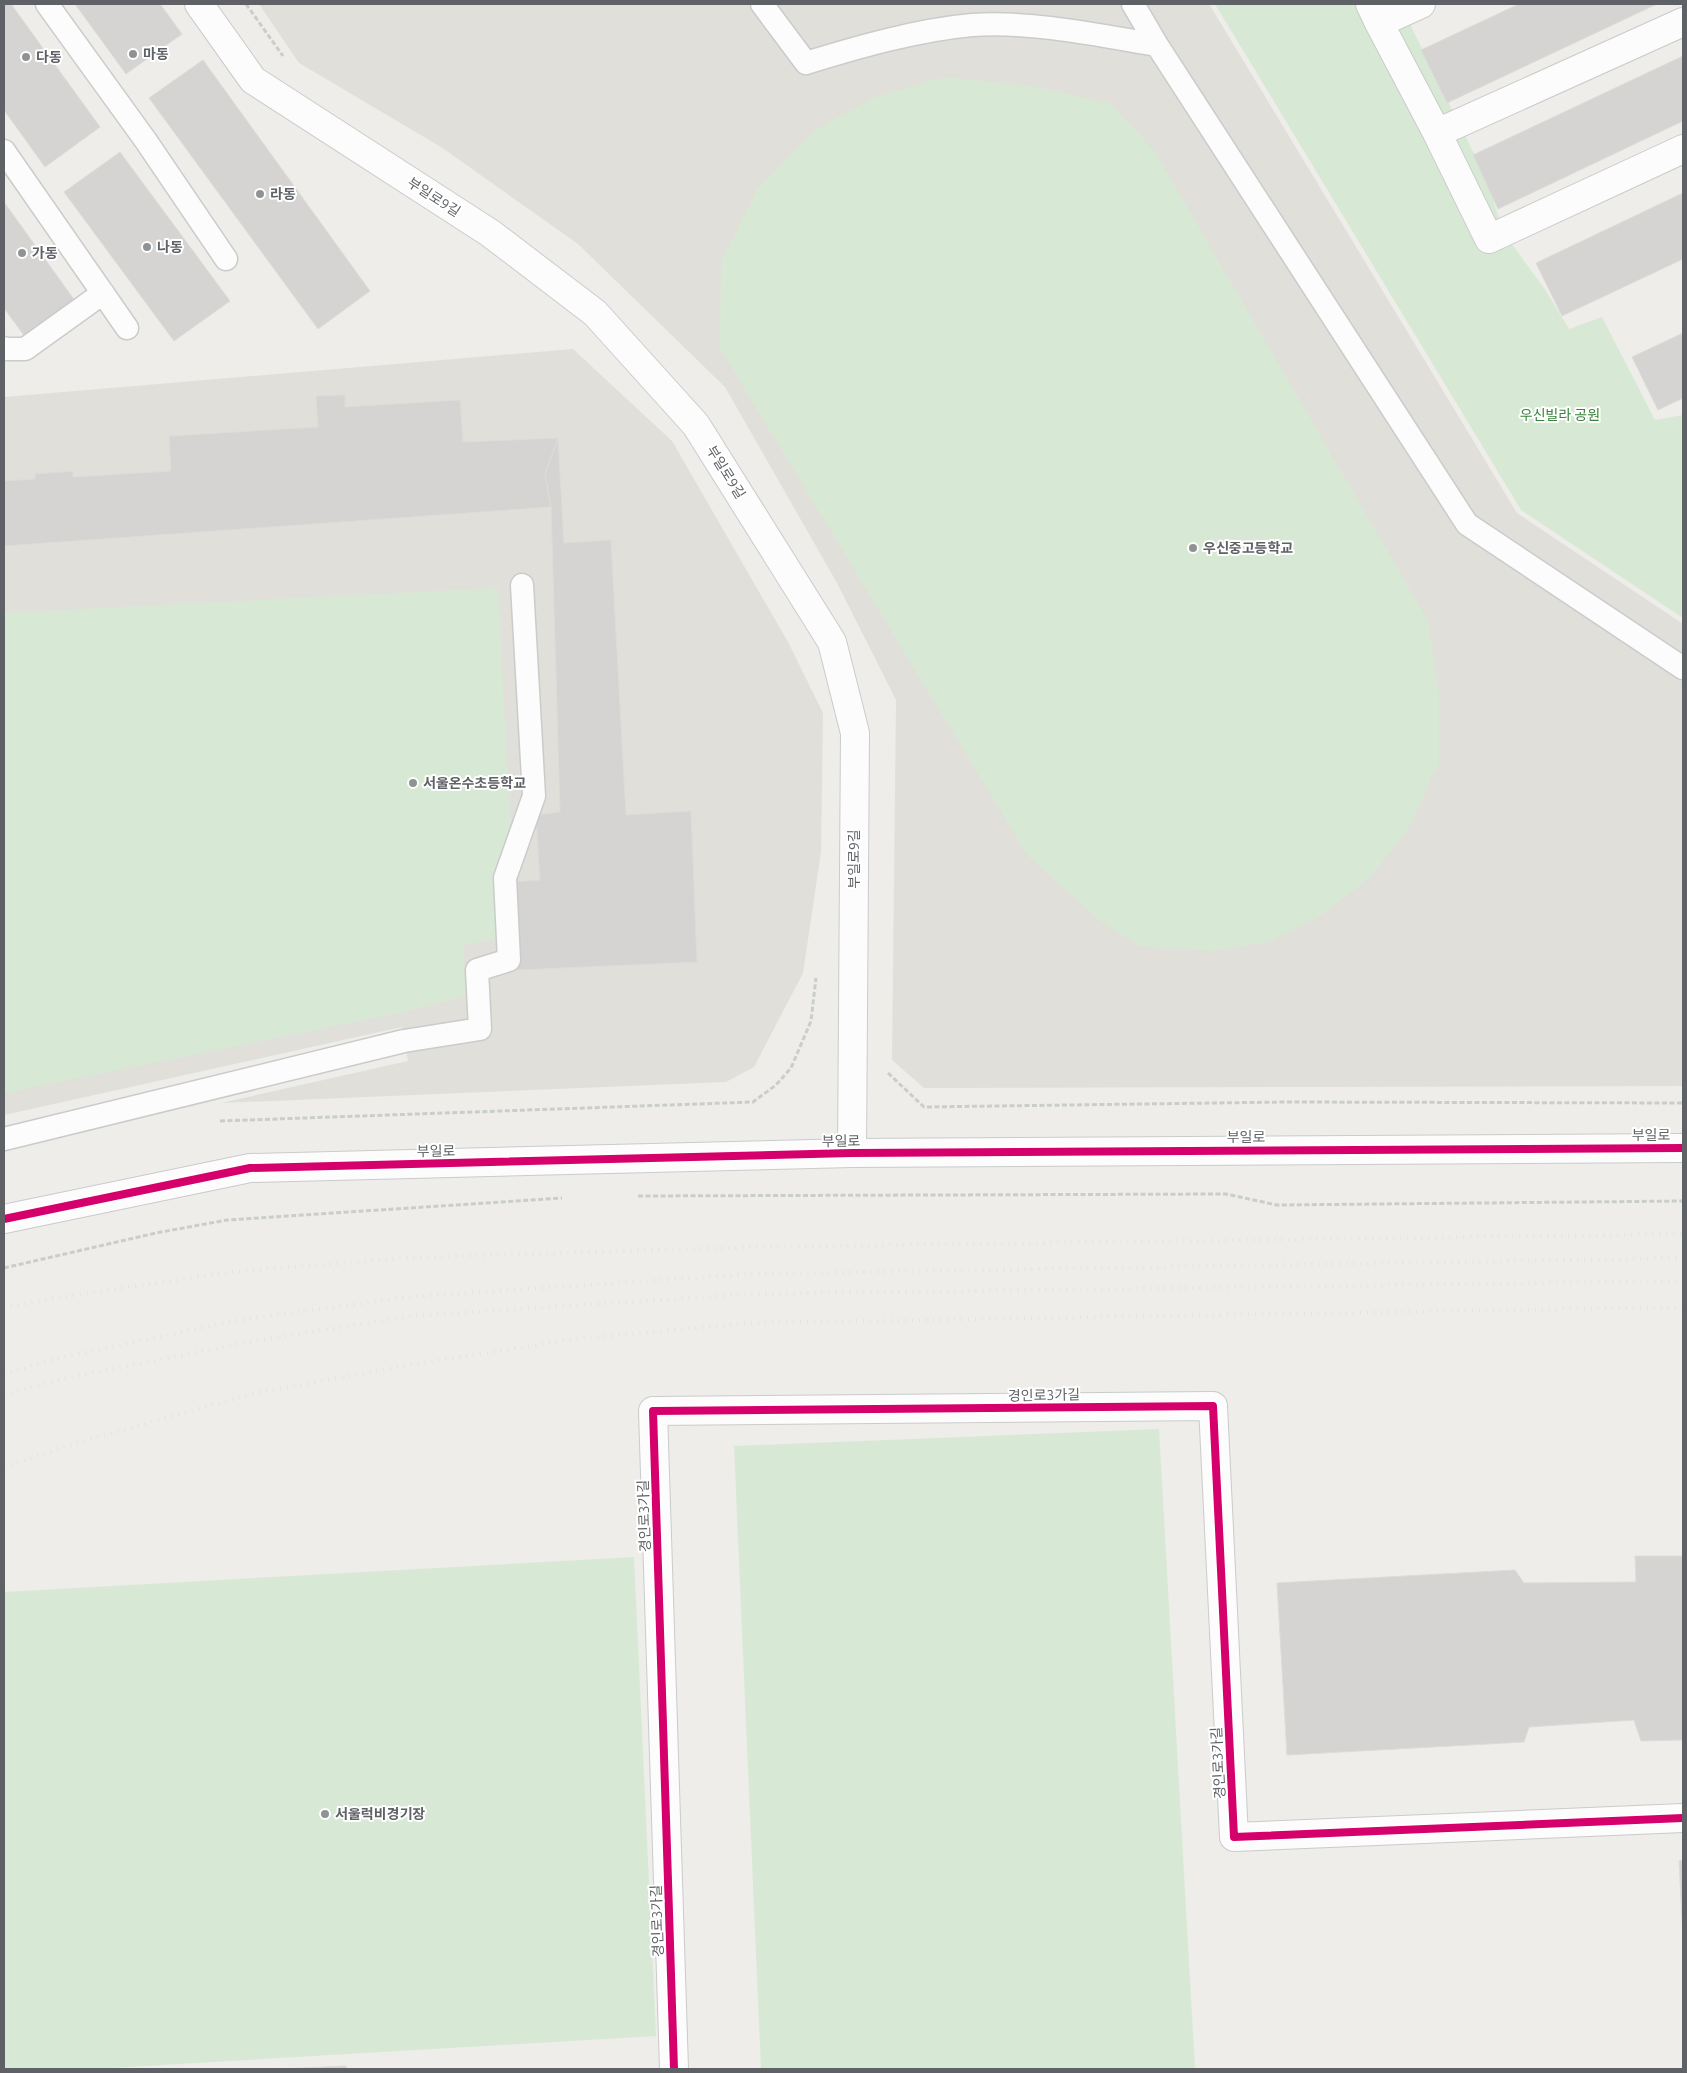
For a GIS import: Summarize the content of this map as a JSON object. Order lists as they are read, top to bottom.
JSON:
{
  "streets": {
    "street": ["부일로9길", "부일로", "경인로3가길"]
  },
  "crossings": [
    ["부일로9길", "부일로"]
  ],
  "parks": ["우신빌라 공원"],
  "places": [
    "마동",
    "다동",
    "라동",
    "나동",
    "가동",
    "우신중고등학교",
    "서울온수초등학교",
    "서울럭비경기장"
  ]
}
